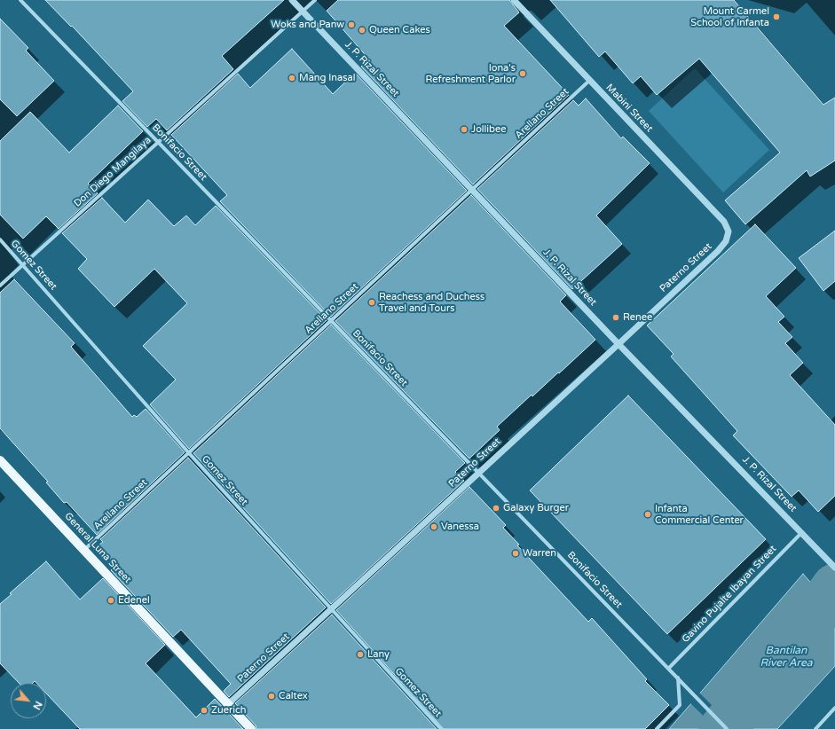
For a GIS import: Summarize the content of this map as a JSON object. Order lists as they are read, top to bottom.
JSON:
{
  "streets": {
    "main road": ["General Luna Street"],
    "street": [
      "J. P. Rizal Street",
      "Mabini Street",
      "Arellano Street",
      "Bonifacio Street",
      "Don Diego Mangilaya",
      "Gomez Street",
      "Paterno Street",
      "Gavino Pujalte Ibayan Street"
    ]
  },
  "crossings": [
    ["J. P. Rizal Street", "Arellano Street"],
    ["J. P. Rizal Street", "Don Diego Mangilaya"],
    ["J. P. Rizal Street", "Paterno Street"],
    ["J. P. Rizal Street", "Gavino Pujalte Ibayan Street"],
    ["Mabini Street", "Arellano Street"],
    ["Mabini Street", "Paterno Street"],
    ["Arellano Street", "Bonifacio Street"],
    ["Arellano Street", "Gomez Street"],
    ["Arellano Street", "General Luna Street"],
    ["Bonifacio Street", "Don Diego Mangilaya"],
    ["Bonifacio Street", "Paterno Street"],
    ["Bonifacio Street", "Gavino Pujalte Ibayan Street"],
    ["Don Diego Mangilaya", "Gomez Street"],
    ["Gomez Street", "Paterno Street"],
    ["Paterno Street", "General Luna Street"]
  ],
  "water": ["Bantilan River Area"],
  "places": [
    "Mount Carmel School of Infanta",
    "Woks and Panw",
    "Queen Cakes",
    "Iona's Refreshment Parlor",
    "Mang Inasal",
    "Jollibee",
    "Reachess and Duchess Travel and Tours",
    "Renee",
    "Galaxy Burger",
    "Infanta Commercial Center",
    "Vanessa",
    "Warren",
    "Edenel",
    "Lany",
    "Caltex",
    "Zuerich"
  ],
  "north": "bottom right"
}
